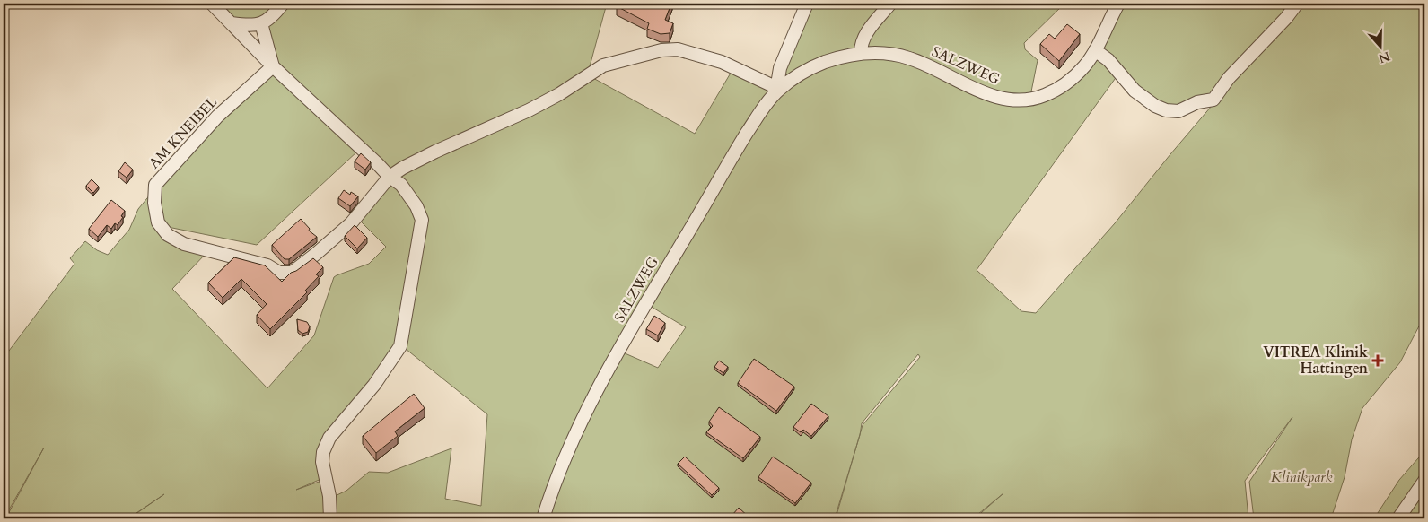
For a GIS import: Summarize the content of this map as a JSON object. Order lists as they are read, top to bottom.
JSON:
{
  "streets": {
    "street": ["SALZWEG", "AM KNEIBEL"]
  },
  "parks": ["Klinikpark"],
  "places": {
    "health": ["VITREA Klinik Hattingen"]
  },
  "north": "bottom"
}
